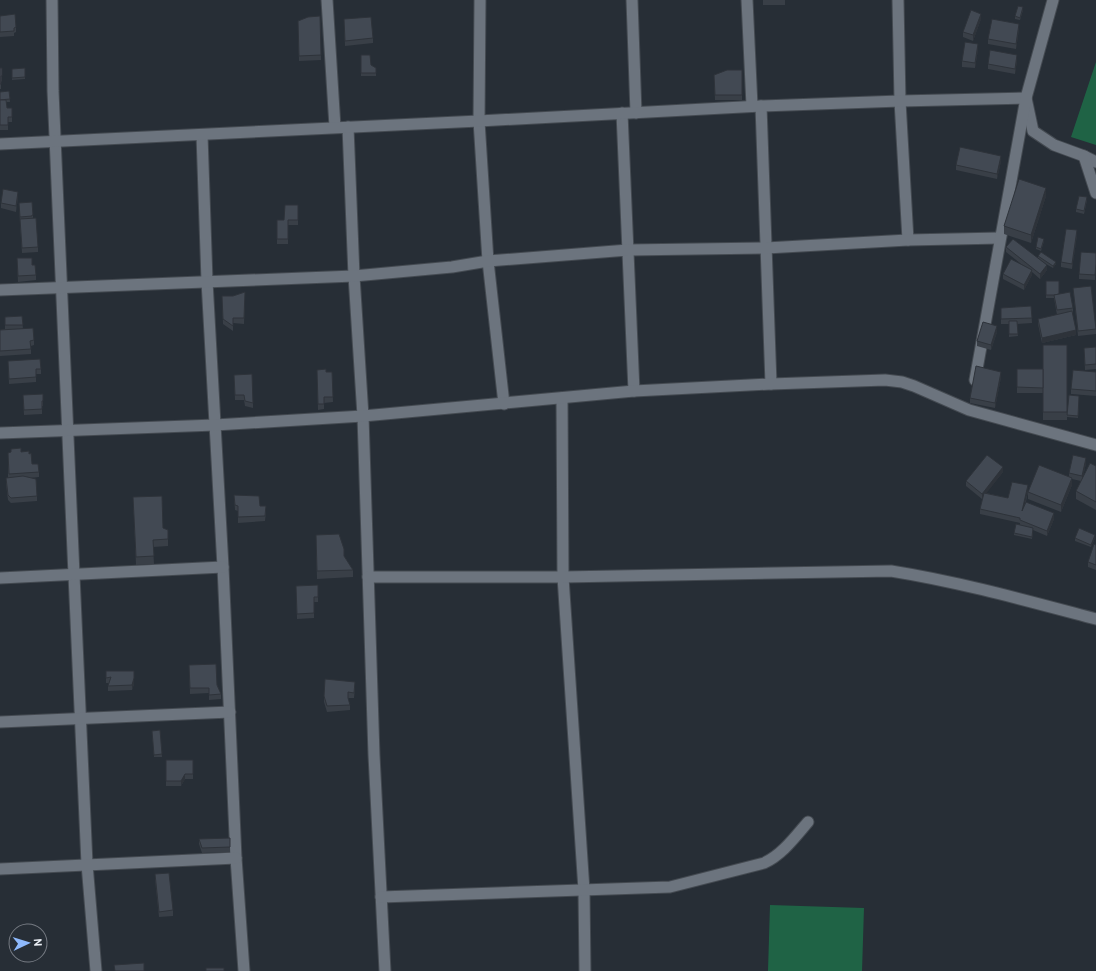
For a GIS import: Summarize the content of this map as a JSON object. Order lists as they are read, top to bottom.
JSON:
{
  "north": "right"
}
